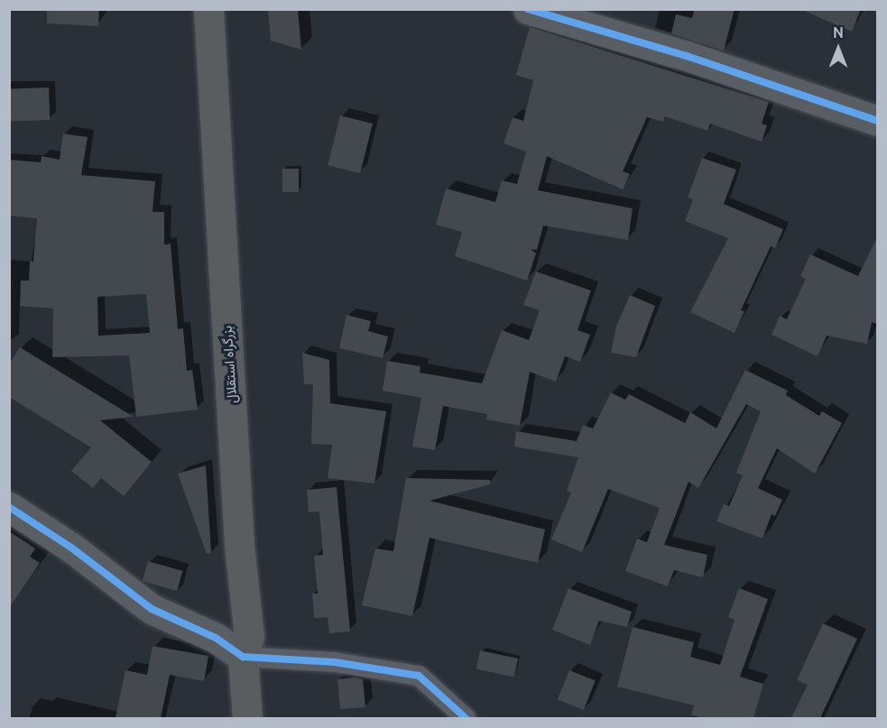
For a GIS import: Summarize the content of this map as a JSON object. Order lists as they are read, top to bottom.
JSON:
{
  "streets": {
    "highway": ["بزرگراه استقلال"]
  },
  "north": "top"
}
